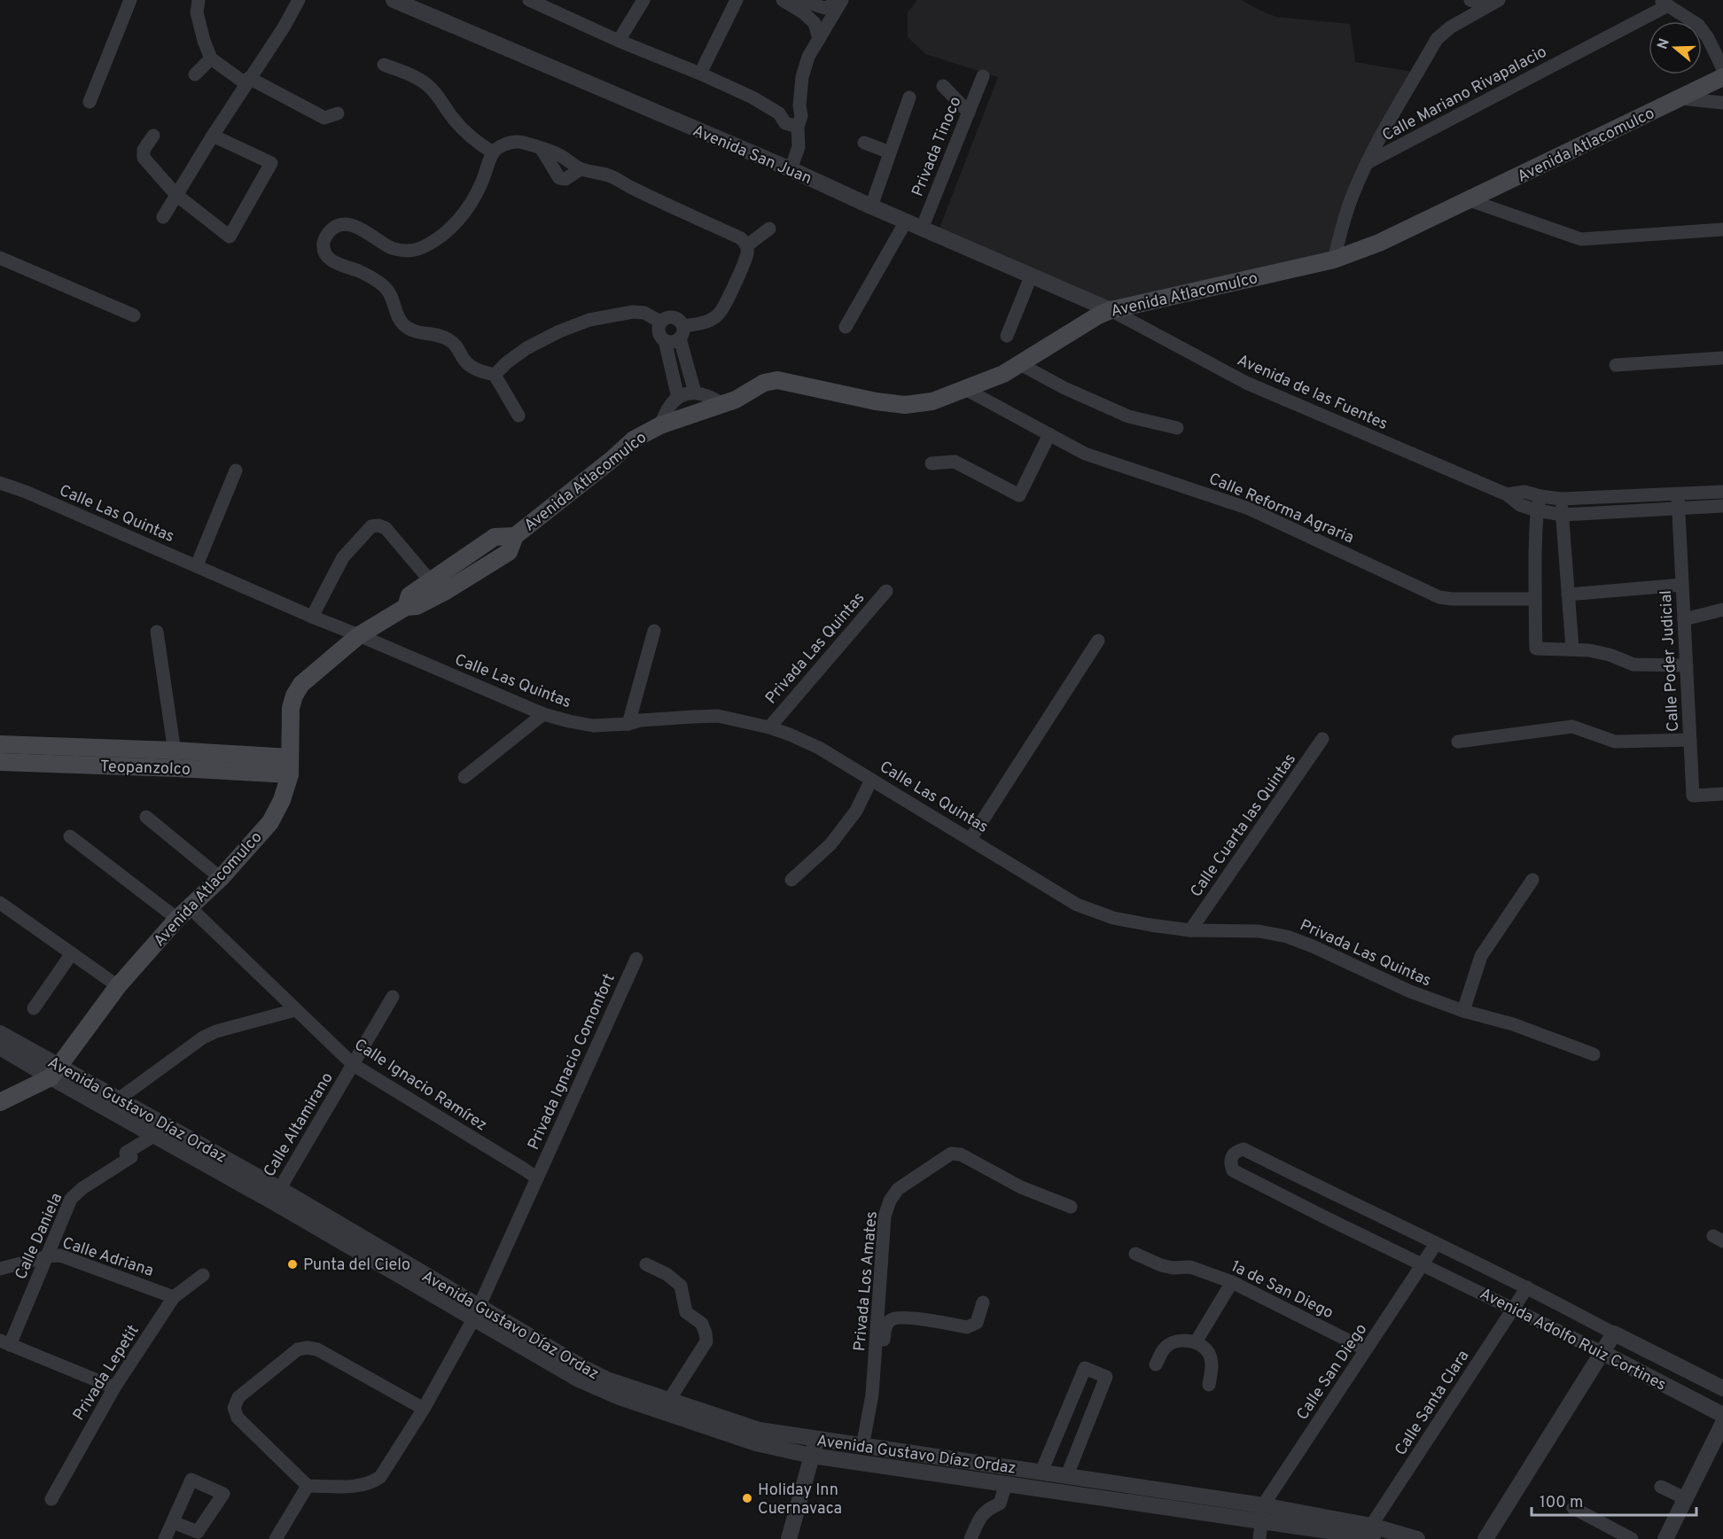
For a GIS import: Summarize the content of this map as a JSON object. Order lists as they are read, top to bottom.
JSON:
{
  "streets": {
    "main road": ["Avenida Atlacomulco", "Teopanzolco"],
    "street": [
      "Calle Mariano Rivapalacio",
      "Privada Tinoco",
      "Avenida San Juan",
      "Avenida de las Fuentes",
      "Calle Reforma Agraria",
      "Calle Las Quintas",
      "Privada Las Quintas",
      "Calle Poder Judicial",
      "Calle Cuarta las Quintas",
      "Privada Ignacio Comonfort",
      "Calle Ignacio Ramírez",
      "Avenida Gustavo Díaz Ordaz",
      "Calle Altamirano",
      "Calle Daniela",
      "Calle Adriana",
      "Privada Los Amates",
      "1a de San Diego",
      "Avenida Adolfo Ruiz Cortines",
      "Calle San Diego",
      "Privada Lepetit",
      "Calle Santa Clara"
    ]
  },
  "crossings": [
    ["Avenida Atlacomulco", "Avenida San Juan"],
    ["Avenida Atlacomulco", "Avenida de las Fuentes"],
    ["Avenida Atlacomulco", "Calle Reforma Agraria"],
    ["Avenida Atlacomulco", "Calle Las Quintas"],
    ["Avenida Atlacomulco", "Teopanzolco"],
    ["Avenida Atlacomulco", "Calle Ignacio Ramírez"],
    ["Avenida Atlacomulco", "Avenida Gustavo Díaz Ordaz"],
    ["Privada Tinoco", "Avenida San Juan"],
    ["Avenida San Juan", "Avenida de las Fuentes"],
    ["Avenida de las Fuentes", "Calle Poder Judicial"],
    ["Calle Las Quintas", "Privada Las Quintas"],
    ["Calle Las Quintas", "Calle Cuarta las Quintas"],
    ["Privada Las Quintas", "Calle Cuarta las Quintas"],
    ["Privada Ignacio Comonfort", "Calle Ignacio Ramírez"],
    ["Privada Ignacio Comonfort", "Avenida Gustavo Díaz Ordaz"],
    ["Calle Ignacio Ramírez", "Calle Altamirano"],
    ["Avenida Gustavo Díaz Ordaz", "Calle Altamirano"],
    ["Avenida Gustavo Díaz Ordaz", "Calle Daniela"],
    ["Avenida Gustavo Díaz Ordaz", "Privada Los Amates"],
    ["Avenida Gustavo Díaz Ordaz", "Calle San Diego"],
    ["Avenida Gustavo Díaz Ordaz", "Calle Santa Clara"],
    ["Calle Daniela", "Calle Adriana"],
    ["Calle Adriana", "Privada Lepetit"],
    ["1a de San Diego", "Calle San Diego"],
    ["Avenida Adolfo Ruiz Cortines", "Calle San Diego"],
    ["Avenida Adolfo Ruiz Cortines", "Calle Santa Clara"]
  ],
  "places": ["Punta del Cielo", "Holiday Inn Cuernavaca"],
  "scale_bar": "100 m",
  "north": "left"
}
